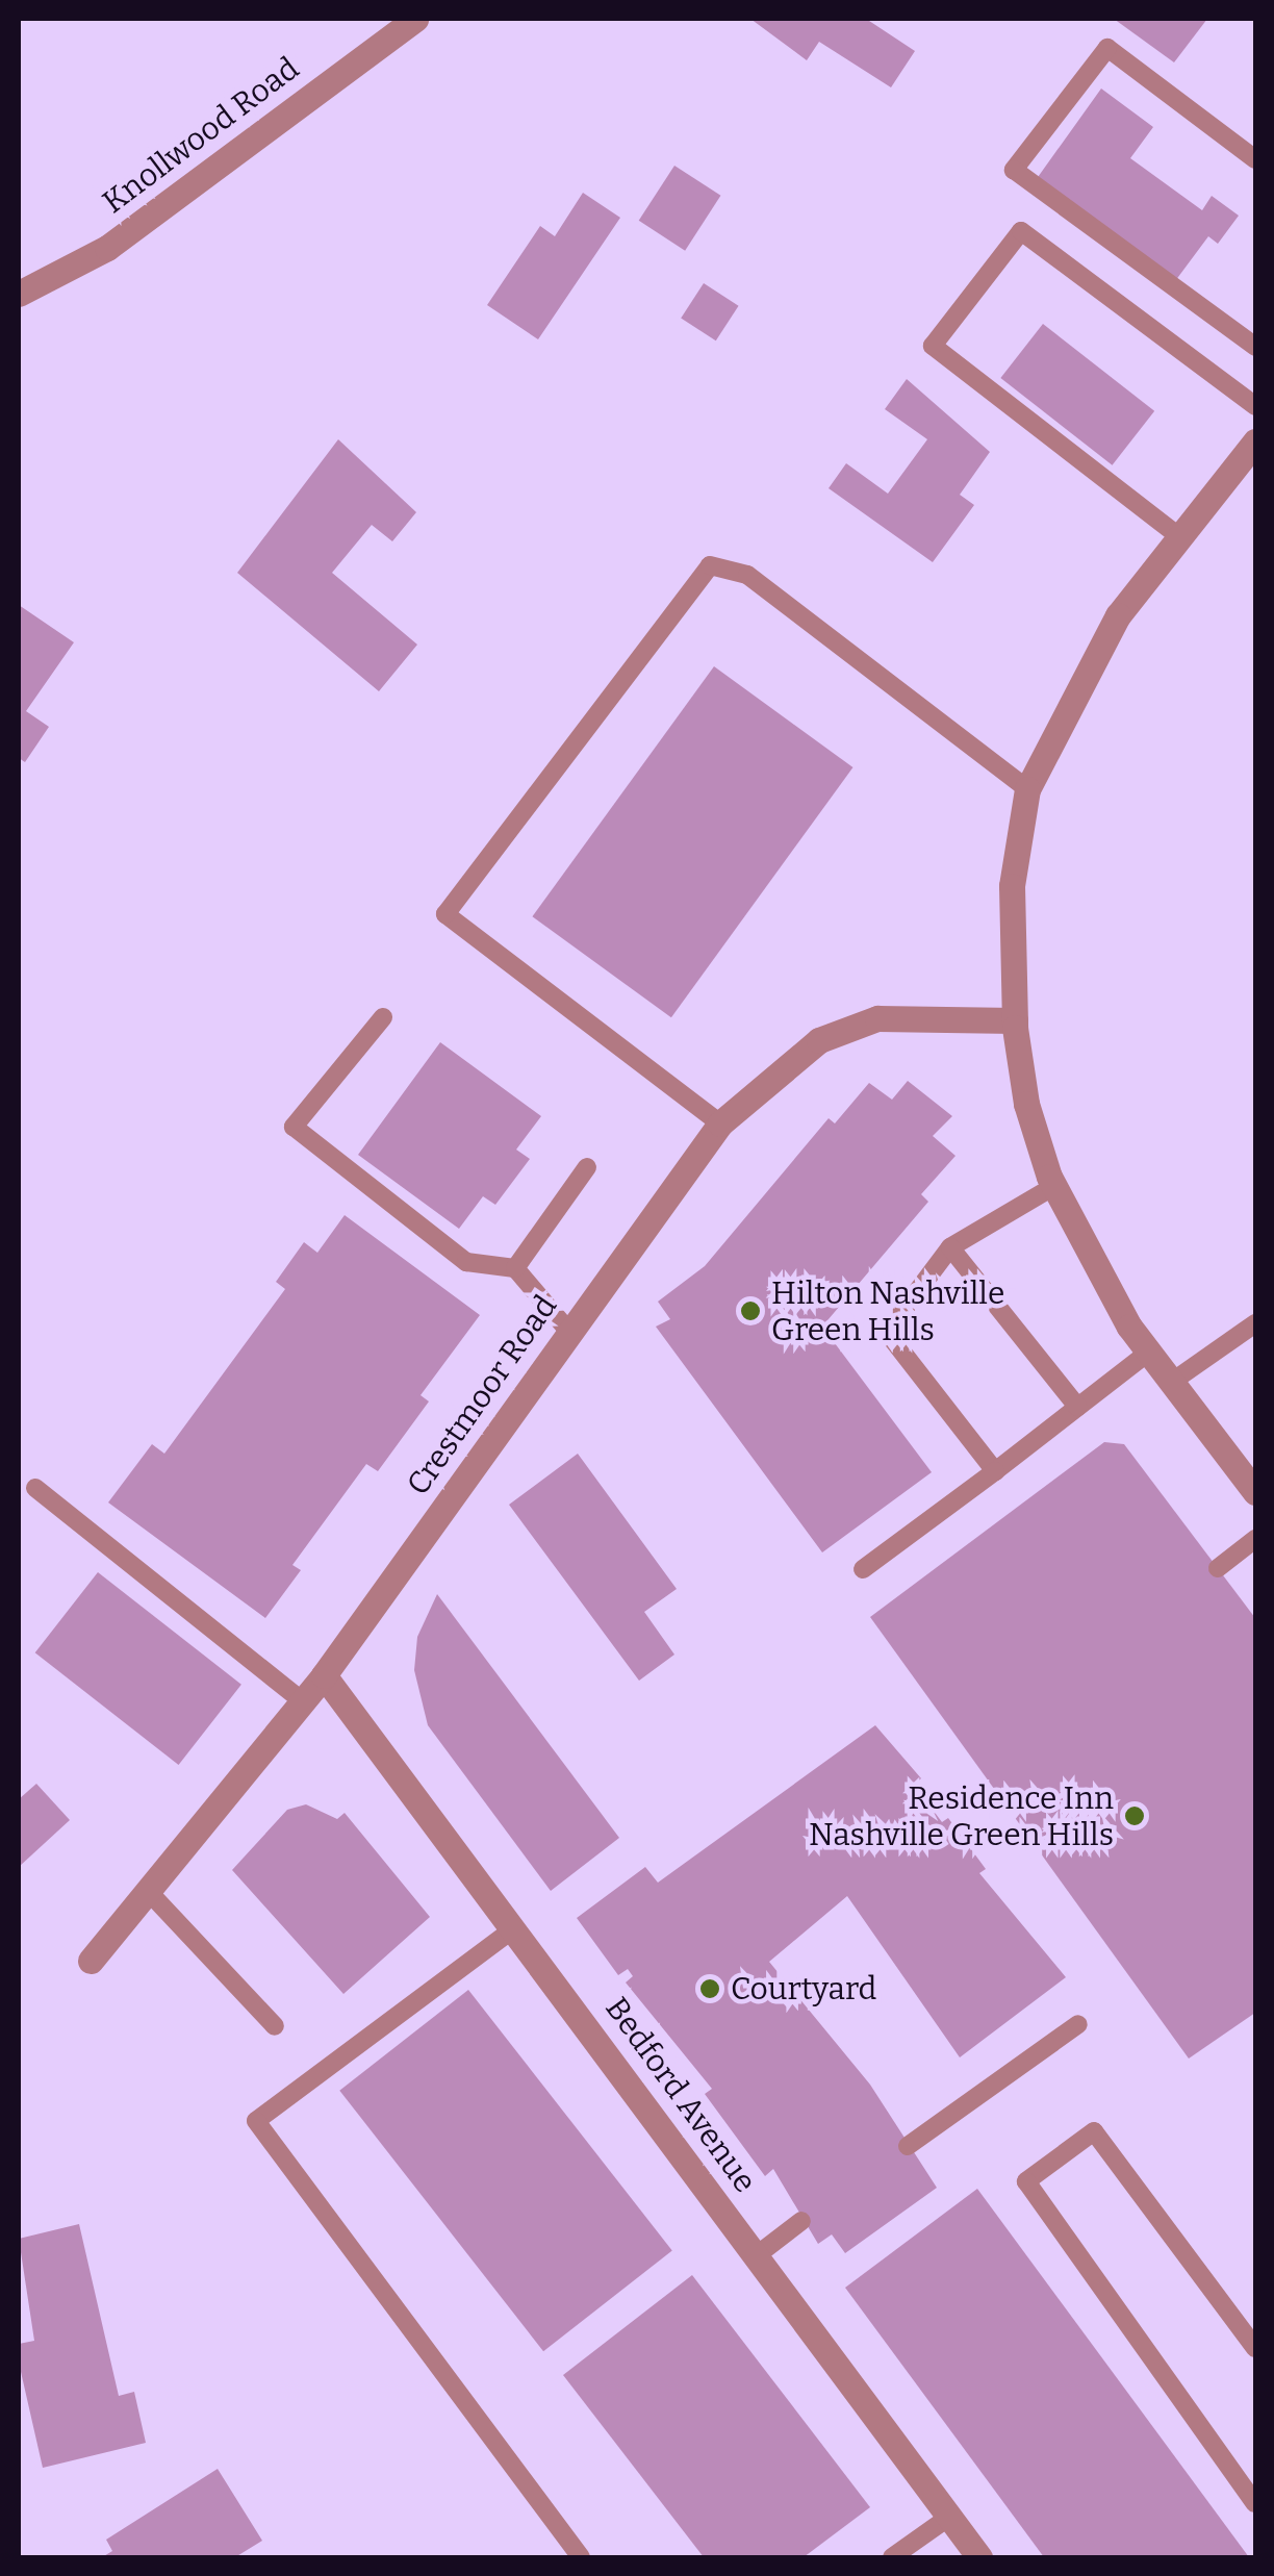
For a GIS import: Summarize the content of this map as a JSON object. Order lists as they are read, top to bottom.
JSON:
{
  "streets": {
    "street": ["Knollwood Road", "Crestmoor Road", "Bedford Avenue"]
  },
  "crossings": [
    ["Crestmoor Road", "Bedford Avenue"]
  ],
  "places": ["Hilton Nashville Green Hills", "Residence Inn Nashville Green Hills", "Courtyard"]
}
